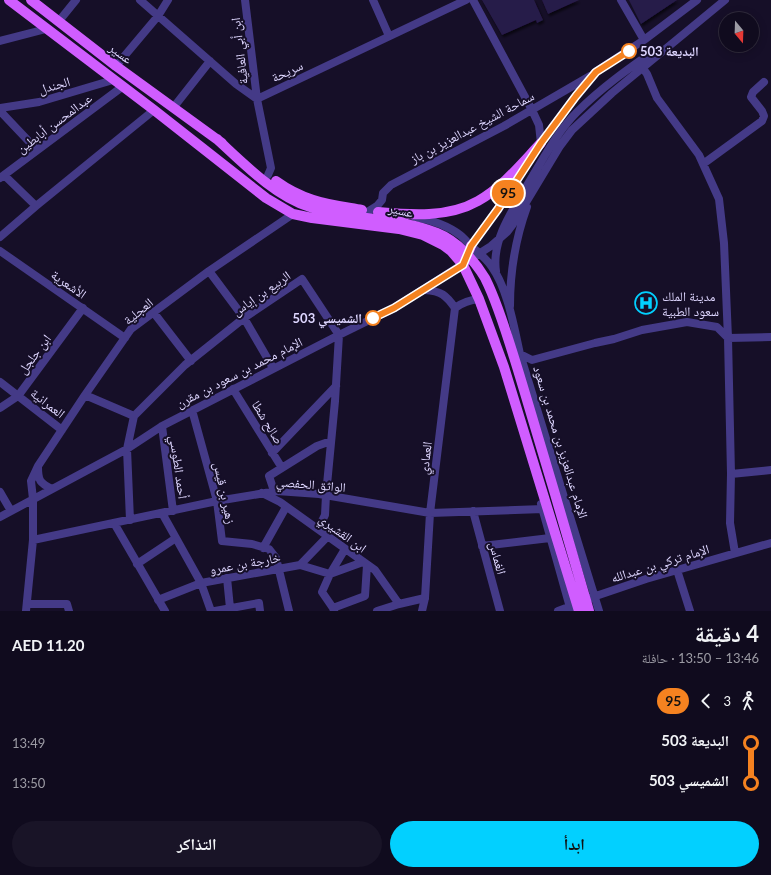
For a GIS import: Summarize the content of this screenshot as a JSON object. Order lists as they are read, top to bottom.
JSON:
{
  "streets": {
    "main road": ["عسير", "سماحة الشيخ عبدالعزيز بن باز", "الإمام عبدالعزيز بن محمد بن سعود"],
    "street": [
      "ابن أبي العافية",
      "سريحة",
      "الجندل",
      "عبدالمحسن أبابطين",
      "الأشعرية",
      "الربيع بن إياس",
      "العجلية",
      "ابن جلجل",
      "الإمام محمد بن سعود بن مقرن",
      "العمرانية",
      "صالح شطا",
      "العمادي",
      "أحمد الطوسي",
      "الواثق الحفصي",
      "زهير بن قيس",
      "ابن القشيري",
      "الغماس",
      "خارجة بن عمرو",
      "الإمام تركي بن عبدالله"
    ]
  },
  "crossings": [
    ["ابن أبي العافية", "سريحة"],
    ["ابن أبي العافية", "سماحة الشيخ عبدالعزيز بن باز"],
    ["عسير", "سماحة الشيخ عبدالعزيز بن باز"],
    ["عسير", "الإمام عبدالعزيز بن محمد بن سعود"],
    ["سماحة الشيخ عبدالعزيز بن باز", "الإمام محمد بن سعود بن مقرن"],
    ["الأشعرية", "العجلية"],
    ["الأشعرية", "ابن جلجل"],
    ["الربيع بن إياس", "الإمام محمد بن سعود بن مقرن"],
    ["العجلية", "الإمام محمد بن سعود بن مقرن"],
    ["العجلية", "العمرانية"],
    ["العجلية", "الواثق الحفصي"],
    ["ابن جلجل", "العمرانية"],
    ["الإمام محمد بن سعود بن مقرن", "صالح شطا"],
    ["الإمام محمد بن سعود بن مقرن", "أحمد الطوسي"],
    ["الإمام محمد بن سعود بن مقرن", "زهير بن قيس"],
    ["الإمام عبدالعزيز بن محمد بن سعود", "الإمام تركي بن عبدالله"],
    ["العمادي", "الواثق الحفصي"],
    ["أحمد الطوسي", "الواثق الحفصي"],
    ["الواثق الحفصي", "زهير بن قيس"],
    ["الواثق الحفصي", "ابن القشيري"],
    ["الواثق الحفصي", "الغماس"],
    ["زهير بن قيس", "خارجة بن عمرو"],
    ["ابن القشيري", "خارجة بن عمرو"]
  ],
  "places": {
    "other": ["البديعة 503", "الشميسي 503"],
    "hospital": ["مدينة الملك سعود الطبية"]
  },
  "lines": ["bus line 95"],
  "north": "bottom",
  "page": {
    "on_map": "95",
    "heading": ["4 دقيقة", "13:46 – 13:50 · حافلة", "AED 11.20"],
    "legs": ["3", "95"],
    "list": [
      {
        "name": "البديعة 503",
        "value": "13:49"
      },
      {
        "name": "الشميسي 503",
        "value": "13:50"
      }
    ],
    "buttons": ["ابدأ", "التذاكر"]
  }
}
